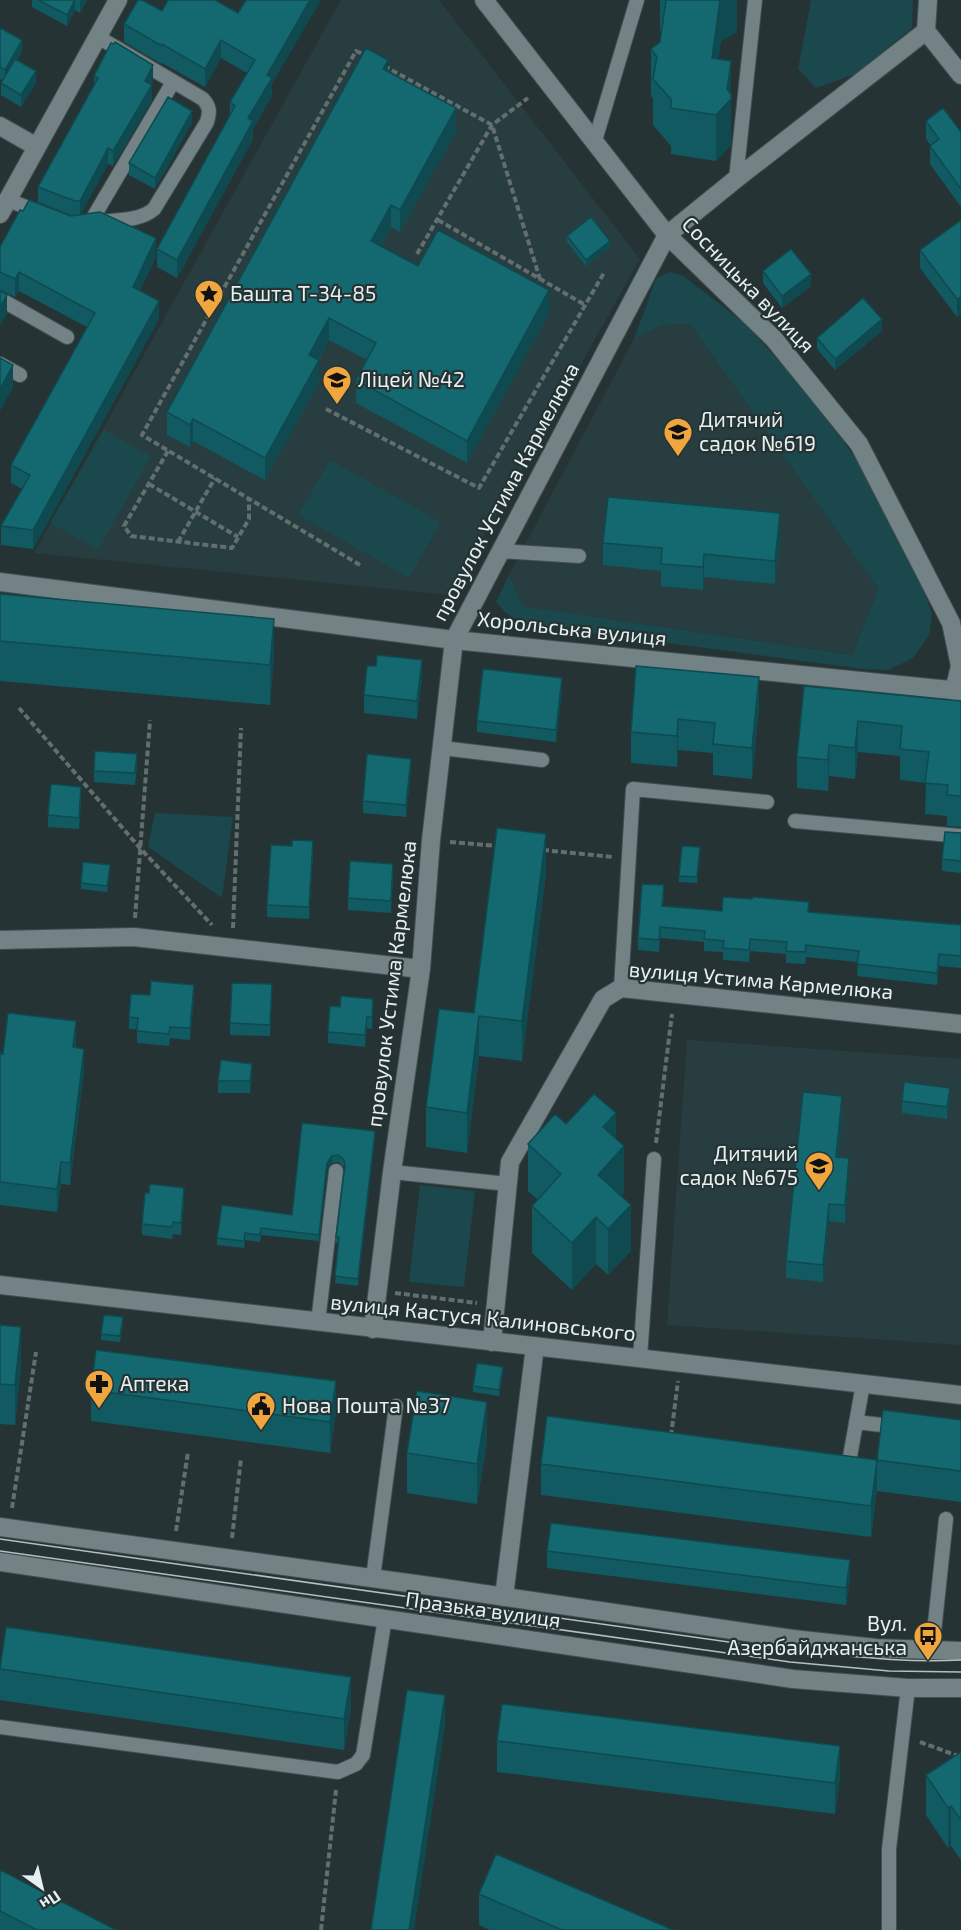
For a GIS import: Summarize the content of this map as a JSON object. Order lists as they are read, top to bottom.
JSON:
{
  "streets": {
    "street": [
      "Сосницька вулиця",
      "провулок Устима Кармелюка",
      "Хорольська вулиця",
      "вулиця Устима Кармелюка",
      "вулиця Кастуся Калиновського",
      "Празька вулиця"
    ]
  },
  "crossings": [
    ["Сосницька вулиця", "провулок Устима Кармелюка"],
    ["Сосницька вулиця", "Хорольська вулиця"],
    ["провулок Устима Кармелюка", "Хорольська вулиця"],
    ["провулок Устима Кармелюка", "вулиця Кастуся Калиновського"],
    ["вулиця Устима Кармелюка", "вулиця Кастуся Калиновського"]
  ],
  "places": {
    "place": ["Башта Т-34-85"],
    "school or university": ["Ліцей №42", "Дитячий садок №619", "Дитячий садок №675"],
    "pharmacy": ["Аптека"],
    "public building": ["Нова Пошта №37"],
    "bus stop": ["Вул. Азербайджанська"]
  },
  "north": "bottom right"
}
